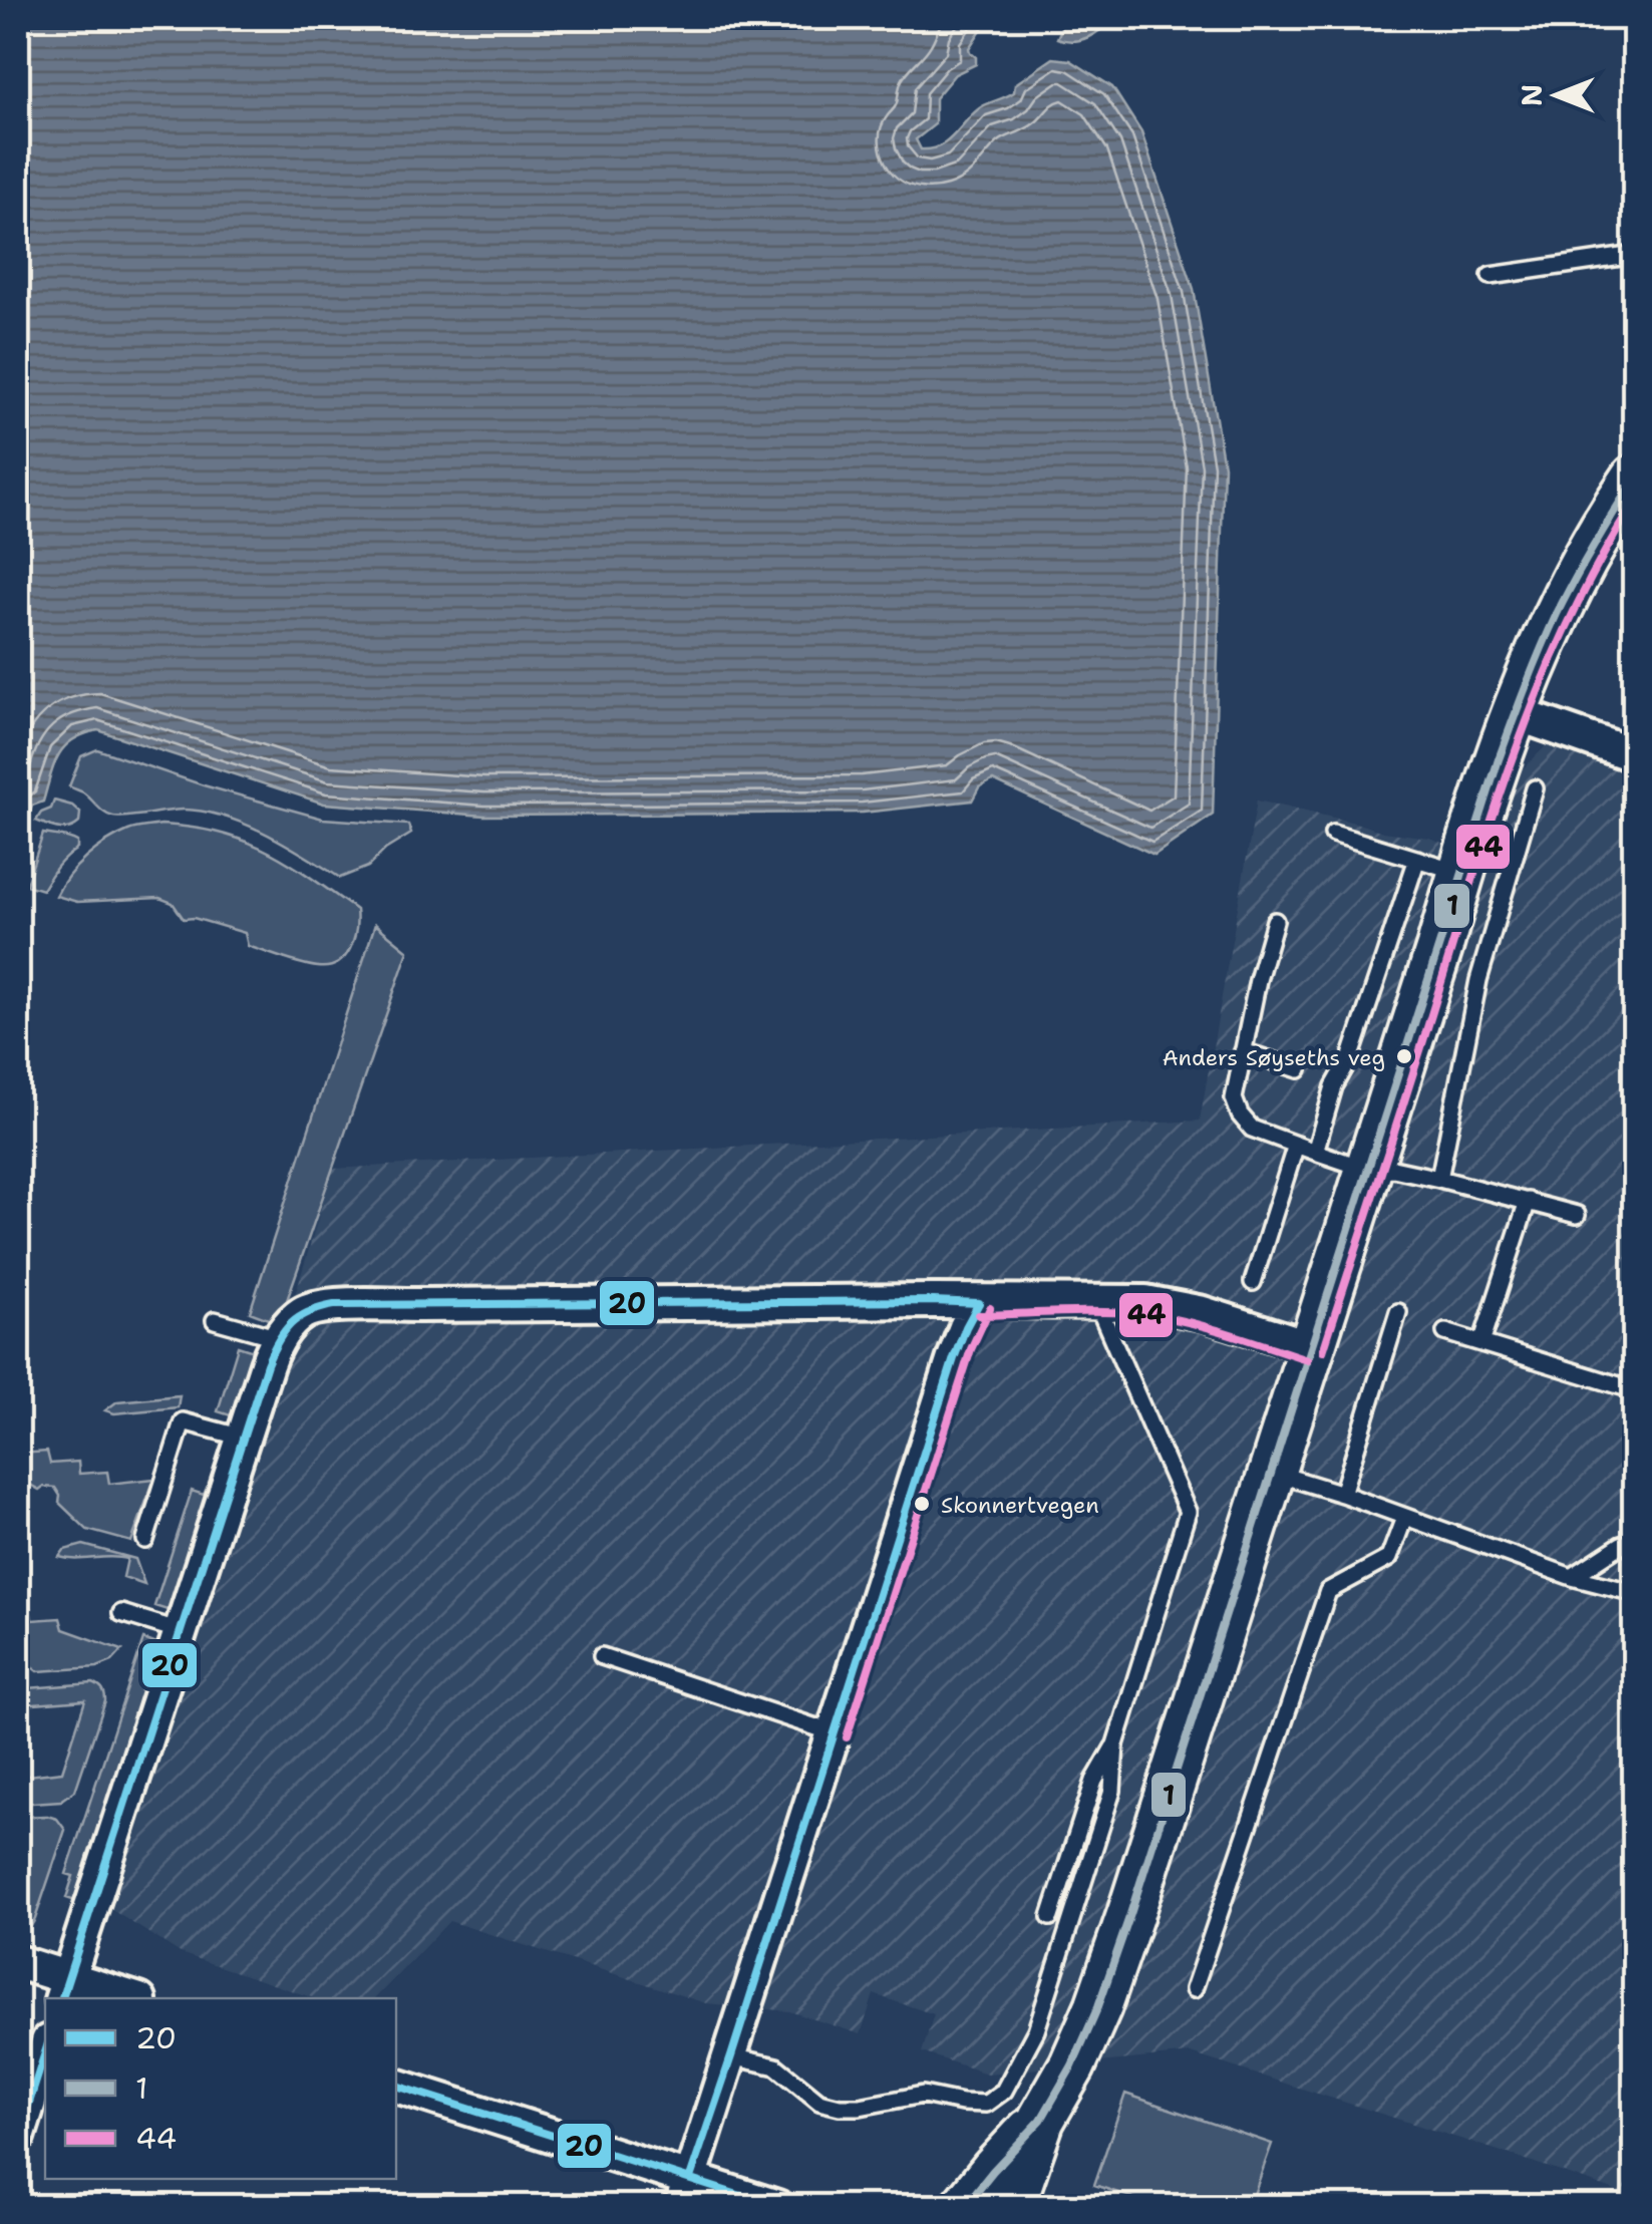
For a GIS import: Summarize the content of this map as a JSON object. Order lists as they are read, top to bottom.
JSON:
{
  "places": ["Anders Søyseths veg", "Skonnertvegen"],
  "lines": ["transit line 1", "transit line 44", "transit line 20"],
  "legend": ["20", "1", "44"],
  "north": "left"
}
